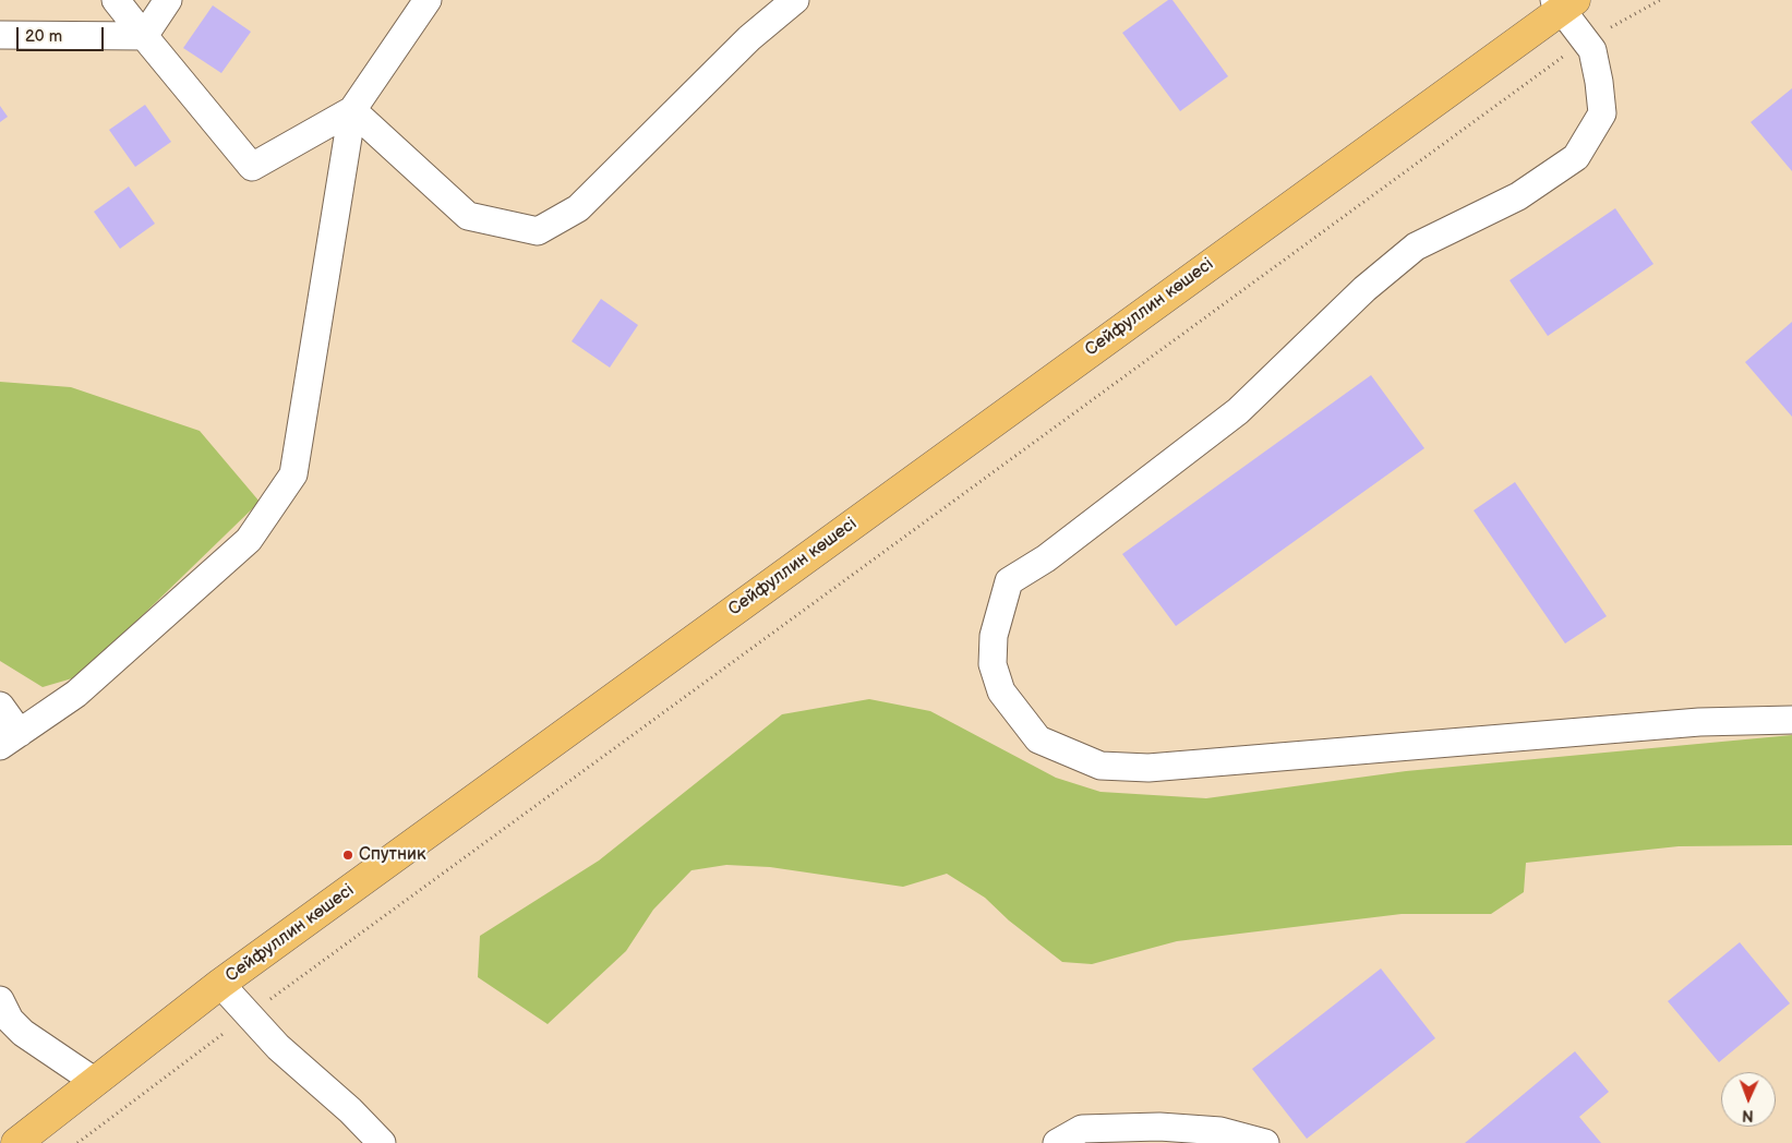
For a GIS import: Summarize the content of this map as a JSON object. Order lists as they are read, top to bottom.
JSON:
{
  "streets": {
    "main road": ["Сейфуллин көшесі"]
  },
  "places": ["Спутник"],
  "scale_bar": "20 m",
  "north": "bottom"
}
